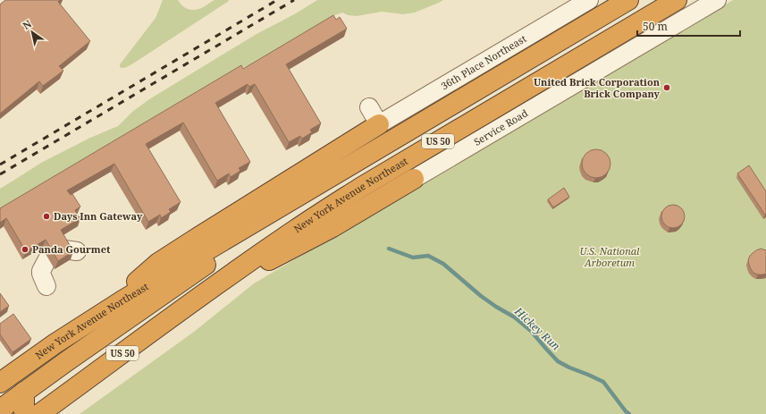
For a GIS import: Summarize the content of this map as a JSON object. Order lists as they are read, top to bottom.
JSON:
{
  "streets": {
    "highway": ["US 50", "New York Avenue Northeast"],
    "street": ["36th Place Northeast", "Service Road"]
  },
  "water": ["Hickey Run"],
  "parks": ["U.S. National Arboretum"],
  "places": ["United Brick Corporation Brick Company", "Days Inn Gateway", "Panda Gourmet"],
  "scale_bar": "50 m",
  "north": "top left"
}
